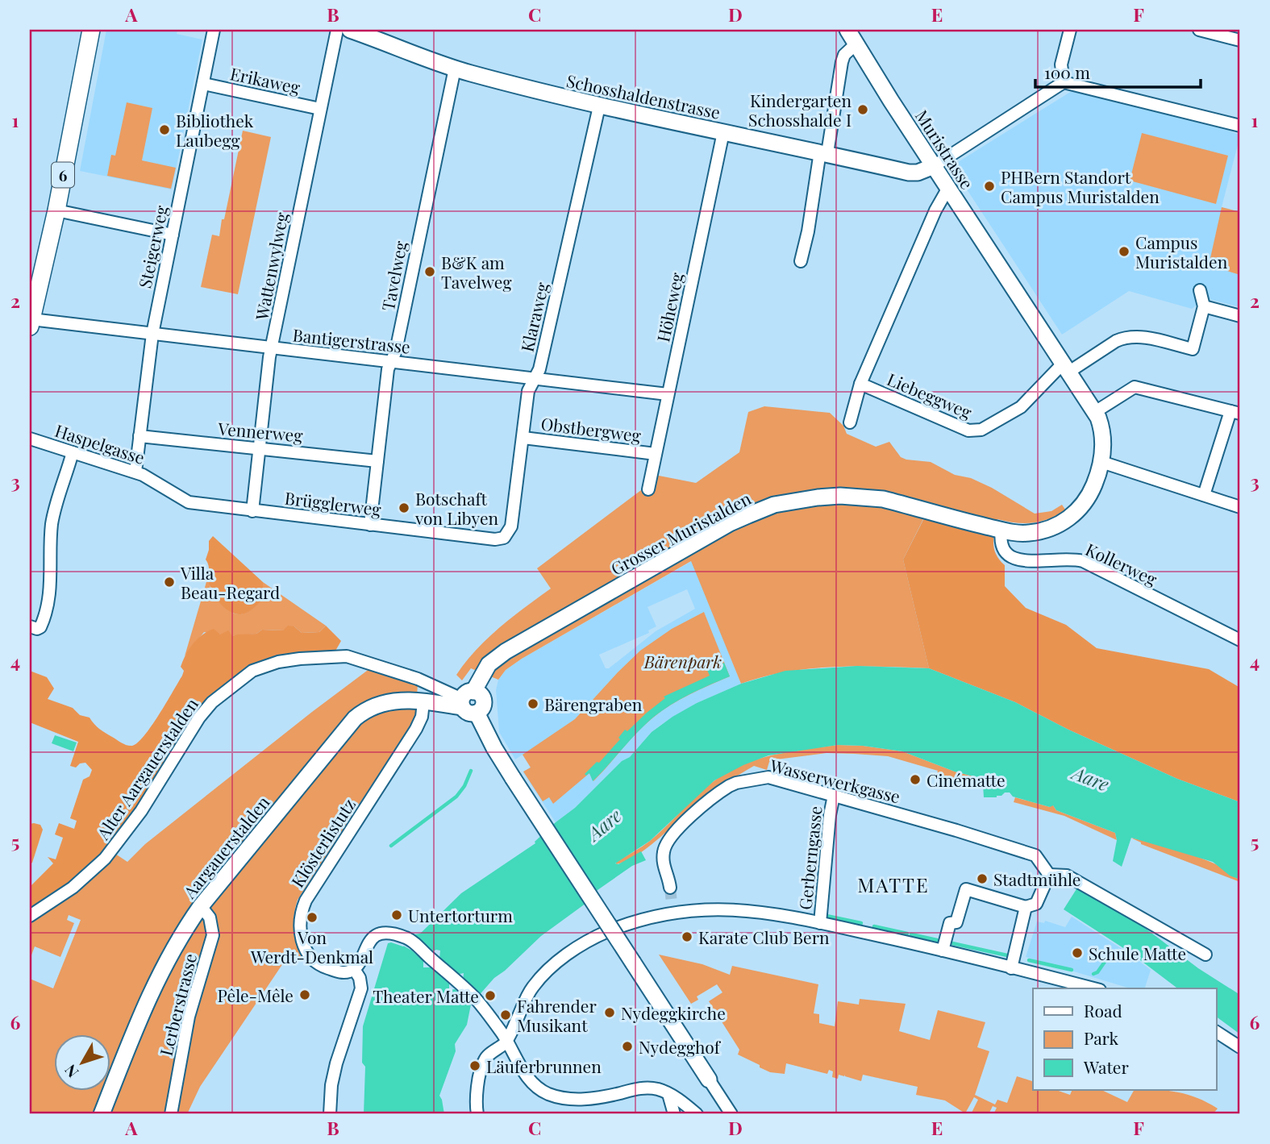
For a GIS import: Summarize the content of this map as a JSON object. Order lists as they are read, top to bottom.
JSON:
{
  "streets": {
    "main road": [
      "Schosshaldenstrasse",
      "Muristrasse",
      "6",
      "Grosser Muristalden",
      "Aargauerstalden"
    ],
    "street": [
      "Erikaweg",
      "Steigerweg",
      "Wattenwylweg",
      "Tavelweg",
      "Höheweg",
      "Klaraweg",
      "Bantigerstrasse",
      "Liebeggweg",
      "Obstbergweg",
      "Vennerweg",
      "Haspelgasse",
      "Brügglerweg",
      "Kollerweg",
      "Alter Aargauerstalden",
      "Wasserwerkgasse",
      "Klösterlistutz",
      "Gerberngasse",
      "Lerberstrasse"
    ]
  },
  "crossings": [
    ["Erikaweg", "Steigerweg"],
    ["Erikaweg", "Wattenwylweg"],
    ["Schosshaldenstrasse", "Muristrasse"],
    ["Schosshaldenstrasse", "Tavelweg"],
    ["Schosshaldenstrasse", "Höheweg"],
    ["Schosshaldenstrasse", "Klaraweg"],
    ["Muristrasse", "Liebeggweg"],
    ["Muristrasse", "Grosser Muristalden"],
    ["6", "Bantigerstrasse"],
    ["Steigerweg", "Bantigerstrasse"],
    ["Steigerweg", "Vennerweg"],
    ["Steigerweg", "Haspelgasse"],
    ["Wattenwylweg", "Bantigerstrasse"],
    ["Wattenwylweg", "Vennerweg"],
    ["Wattenwylweg", "Brügglerweg"],
    ["Tavelweg", "Bantigerstrasse"],
    ["Tavelweg", "Vennerweg"],
    ["Tavelweg", "Brügglerweg"],
    ["Höheweg", "Bantigerstrasse"],
    ["Höheweg", "Obstbergweg"],
    ["Klaraweg", "Bantigerstrasse"],
    ["Klaraweg", "Obstbergweg"],
    ["Klaraweg", "Brügglerweg"],
    ["Haspelgasse", "Brügglerweg"],
    ["Grosser Muristalden", "Kollerweg"],
    ["Grosser Muristalden", "Alter Aargauerstalden"],
    ["Grosser Muristalden", "Aargauerstalden"],
    ["Alter Aargauerstalden", "Aargauerstalden"],
    ["Wasserwerkgasse", "Gerberngasse"],
    ["Klösterlistutz", "Aargauerstalden"],
    ["Aargauerstalden", "Lerberstrasse"]
  ],
  "districts": ["MATTE"],
  "water": ["Aare"],
  "parks": ["Bärenpark"],
  "places": [
    "Kindergarten Schosshalde I",
    "Bibliothek Laubegg",
    "PHBern Standort Campus Muristalden",
    "Campus Muristalden",
    "B&K am Tavelweg",
    "Botschaft von Libyen",
    "Villa Beau-Regard",
    "Bärengraben",
    "Cinématte",
    "Stadtmühle",
    "Untertorturm",
    "Von Werdt-Denkmal",
    "Karate Club Bern",
    "Schule Matte",
    "Pêle-Mêle",
    "Theater Matte",
    "Nydeggkirche",
    "Fahrender Musikant",
    "Nydegghof",
    "Läuferbrunnen"
  ],
  "legend": ["Road", "Park", "Water"],
  "scale_bar": "100 m",
  "north": "bottom left",
  "grid": {
    "columns": [
      "A",
      "B",
      "C",
      "D",
      "E",
      "F"
    ],
    "rows": [
      "1",
      "2",
      "3",
      "4",
      "5",
      "6"
    ]
  }
}
